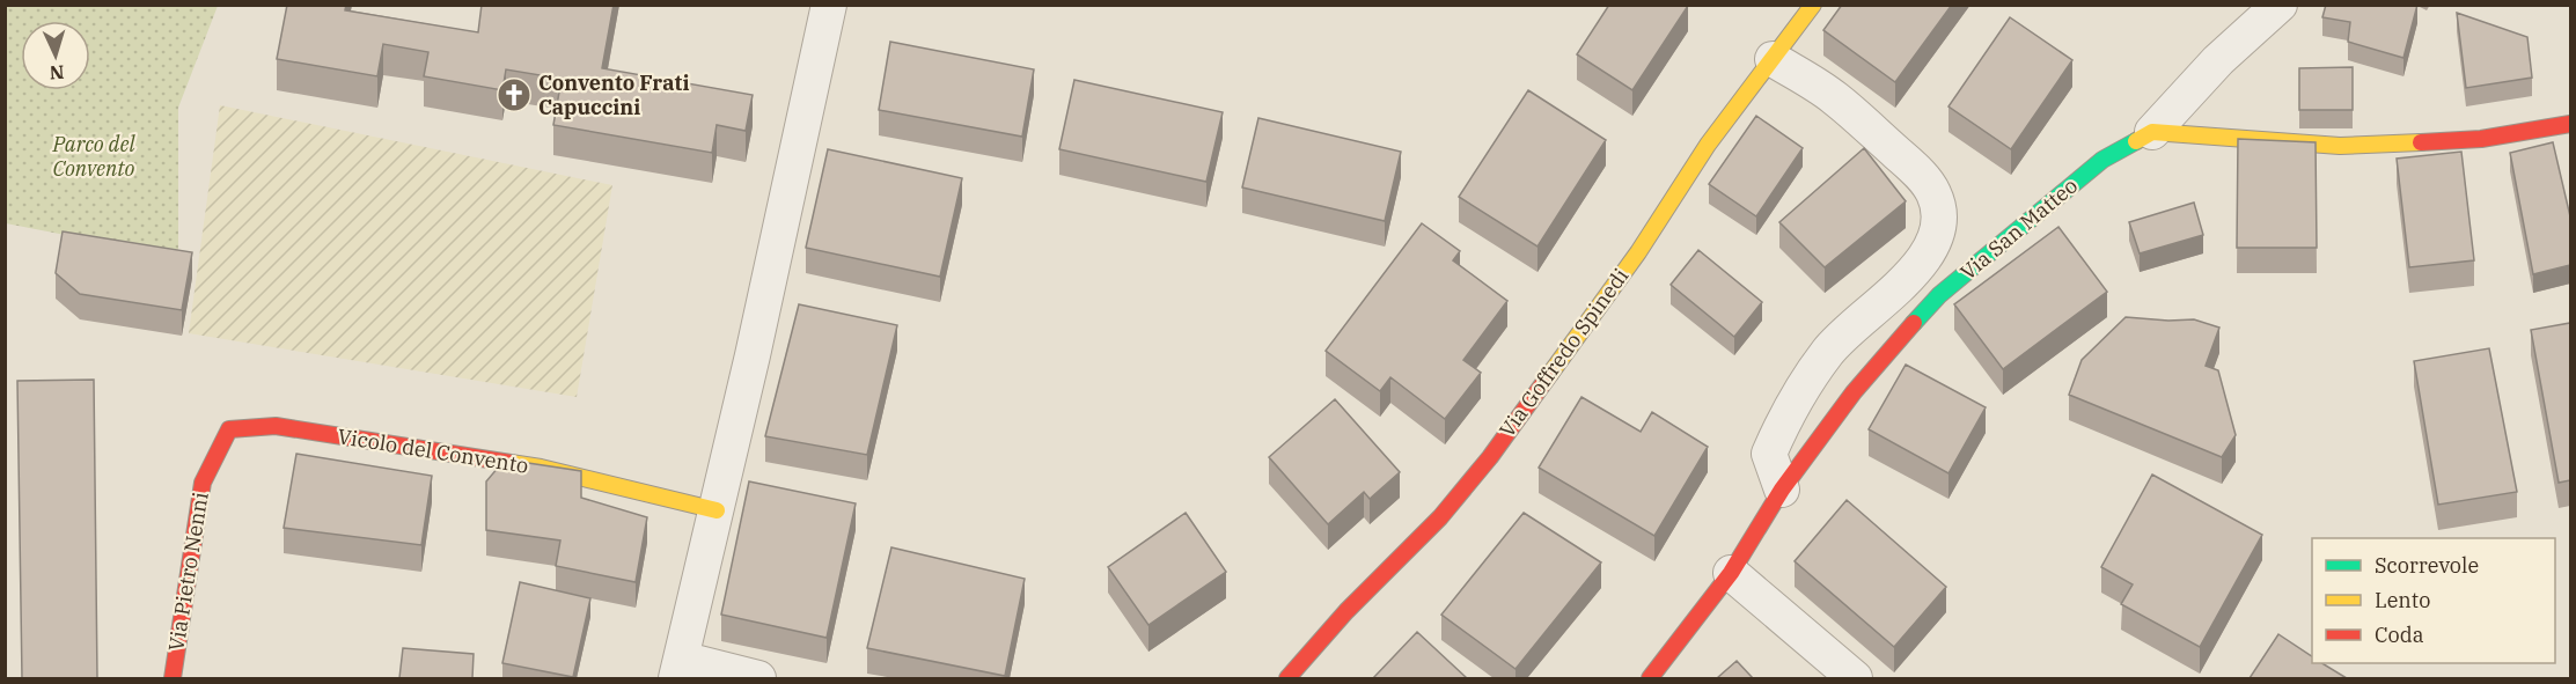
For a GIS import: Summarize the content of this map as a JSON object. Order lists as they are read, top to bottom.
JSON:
{
  "streets": {
    "street": [
      "Via San Matteo",
      "Via Goffredo Spinedi",
      "Vicolo del Convento",
      "Via Pietro Nenni"
    ]
  },
  "crossings": [
    ["Vicolo del Convento", "Via Pietro Nenni"]
  ],
  "parks": ["Parco del Convento"],
  "places": {
    "church": ["Convento Frati Capuccini"]
  },
  "legend": ["Scorrevole", "Lento", "Coda"],
  "north": "bottom"
}
